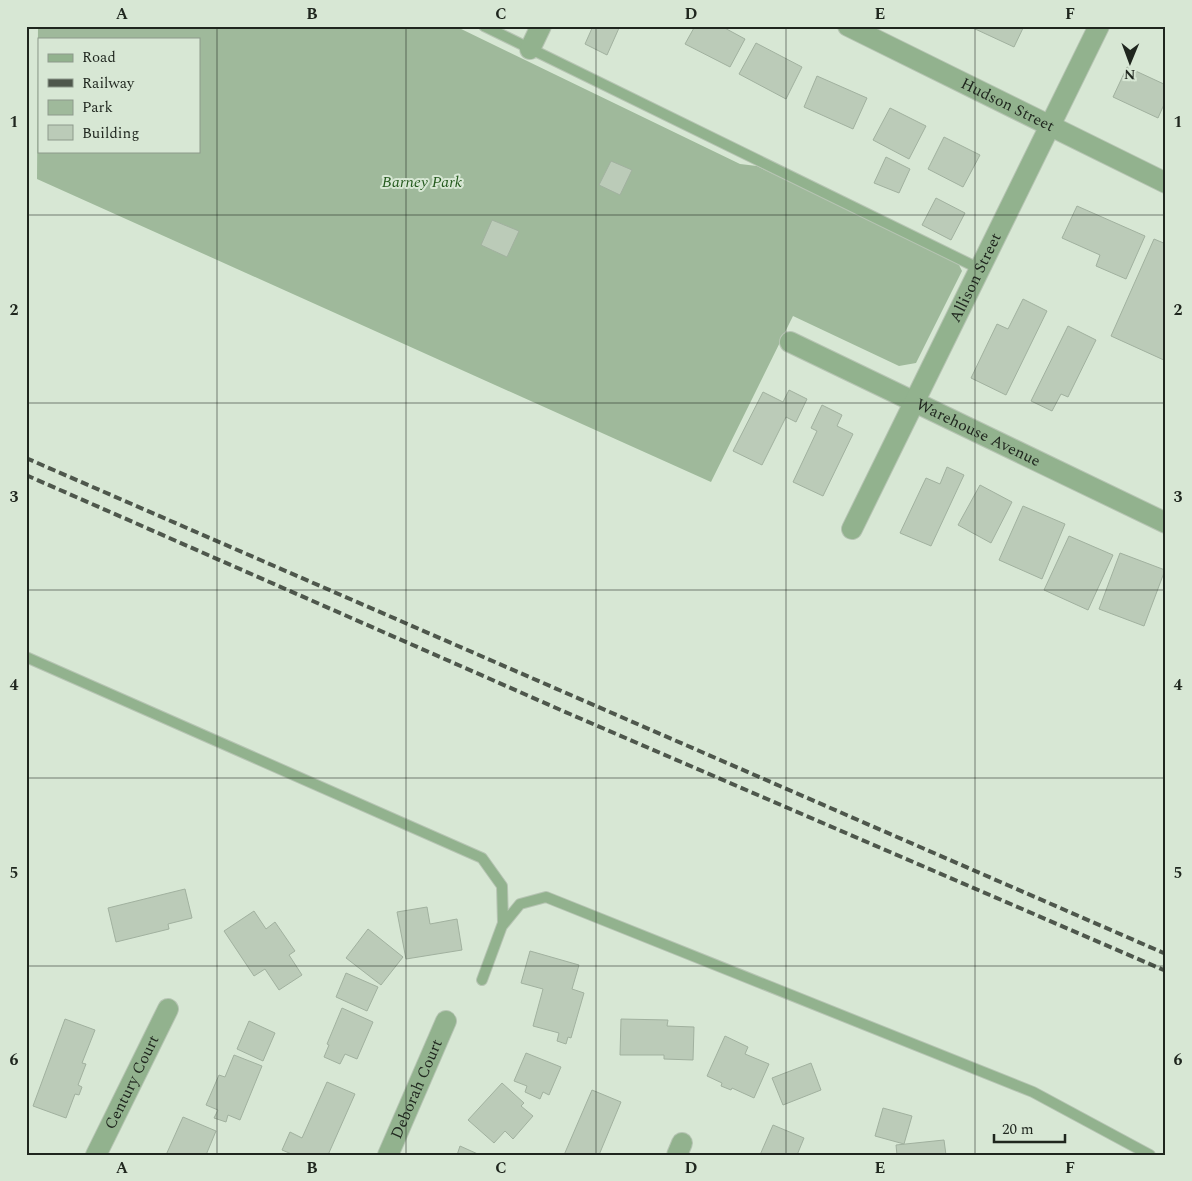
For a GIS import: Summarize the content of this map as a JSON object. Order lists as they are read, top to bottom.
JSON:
{
  "streets": {
    "street": [
      "Hudson Street",
      "Allison Street",
      "Warehouse Avenue",
      "Century Court",
      "Deborah Court"
    ]
  },
  "crossings": [
    ["Hudson Street", "Allison Street"],
    ["Allison Street", "Warehouse Avenue"]
  ],
  "parks": ["Barney Park"],
  "legend": [
    "Road",
    "Railway",
    "Park",
    "Building"
  ],
  "scale_bar": "20 m",
  "north": "bottom",
  "grid": {
    "columns": [
      "A",
      "B",
      "C",
      "D",
      "E",
      "F"
    ],
    "rows": [
      "1",
      "2",
      "3",
      "4",
      "5",
      "6"
    ]
  }
}
